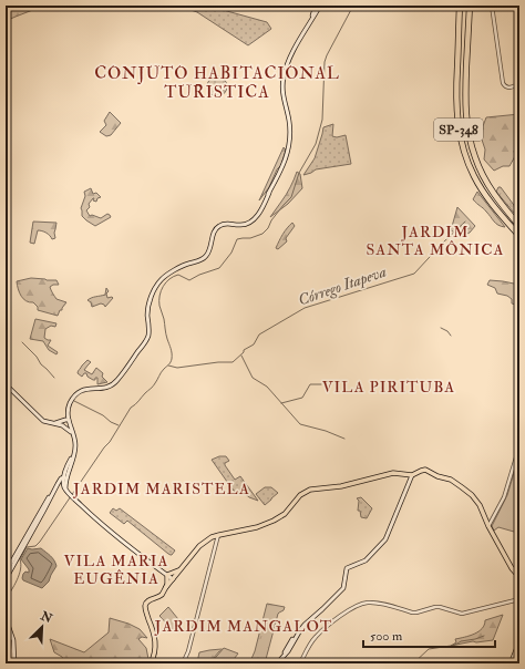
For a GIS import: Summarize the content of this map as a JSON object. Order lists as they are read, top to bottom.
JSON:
{
  "streets": {
    "highway": ["SP-348"]
  },
  "districts": [
    "CONJUTO HABITACIONAL TURISTICA",
    "JARDIM SANTA MÔNICA",
    "VILA PIRITUBA",
    "JARDIM MARISTELA",
    "VILA MARIA EUGÊNIA",
    "JARDIM MANGALOT"
  ],
  "water": ["Córrego Itapeva"],
  "scale_bar": "500 m",
  "north": "top right"
}
